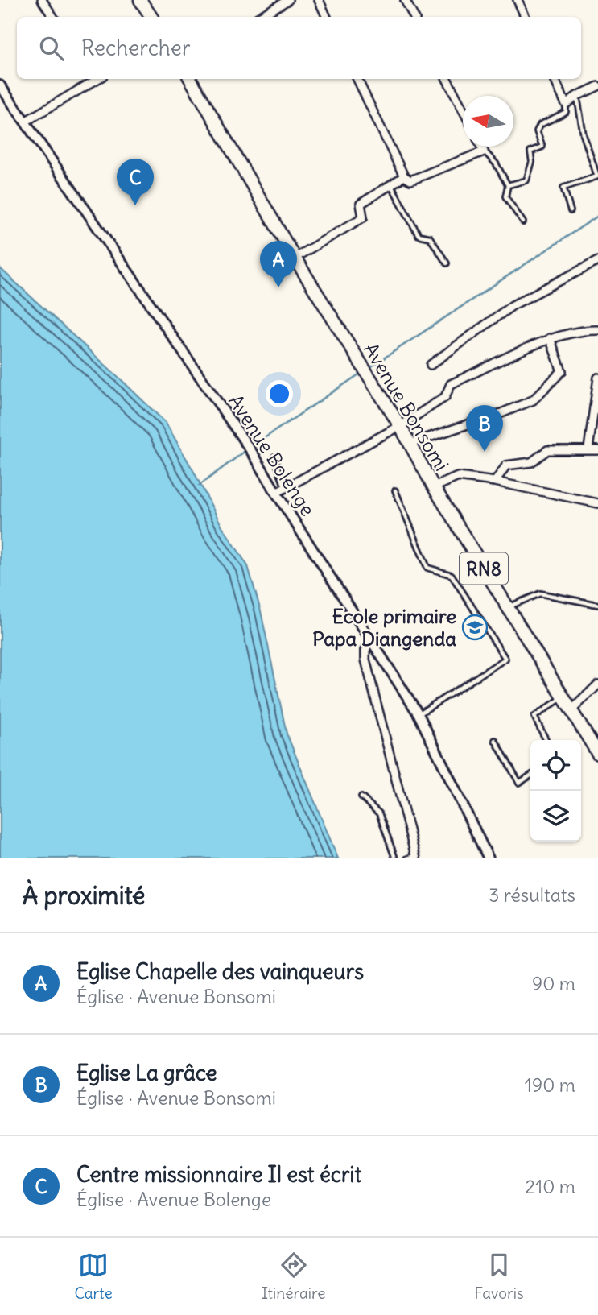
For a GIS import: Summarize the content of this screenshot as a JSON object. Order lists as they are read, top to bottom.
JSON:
{
  "streets": {
    "main road": ["Avenue Bonsomi", "RN8"],
    "street": ["Avenue Bolenge"]
  },
  "places": {
    "school or university": ["Ecole primaire Papa Diangenda"]
  },
  "north": "left",
  "page": {
    "search": "Rechercher",
    "pins": ["C", "A", "B"],
    "heading": ["À proximité", "3 résultats"],
    "list": [
      {
        "mark": "A",
        "name": "Eglise Chapelle des vainqueurs",
        "note": "Église · Avenue Bonsomi",
        "value": "90 m"
      },
      {
        "mark": "B",
        "name": "Eglise La grâce",
        "note": "Église · Avenue Bonsomi",
        "value": "190 m"
      },
      {
        "mark": "C",
        "name": "Centre missionnaire Il est écrit",
        "note": "Église · Avenue Bolenge",
        "value": "210 m"
      }
    ],
    "nav": ["Carte", "Itinéraire", "Favoris"]
  }
}
